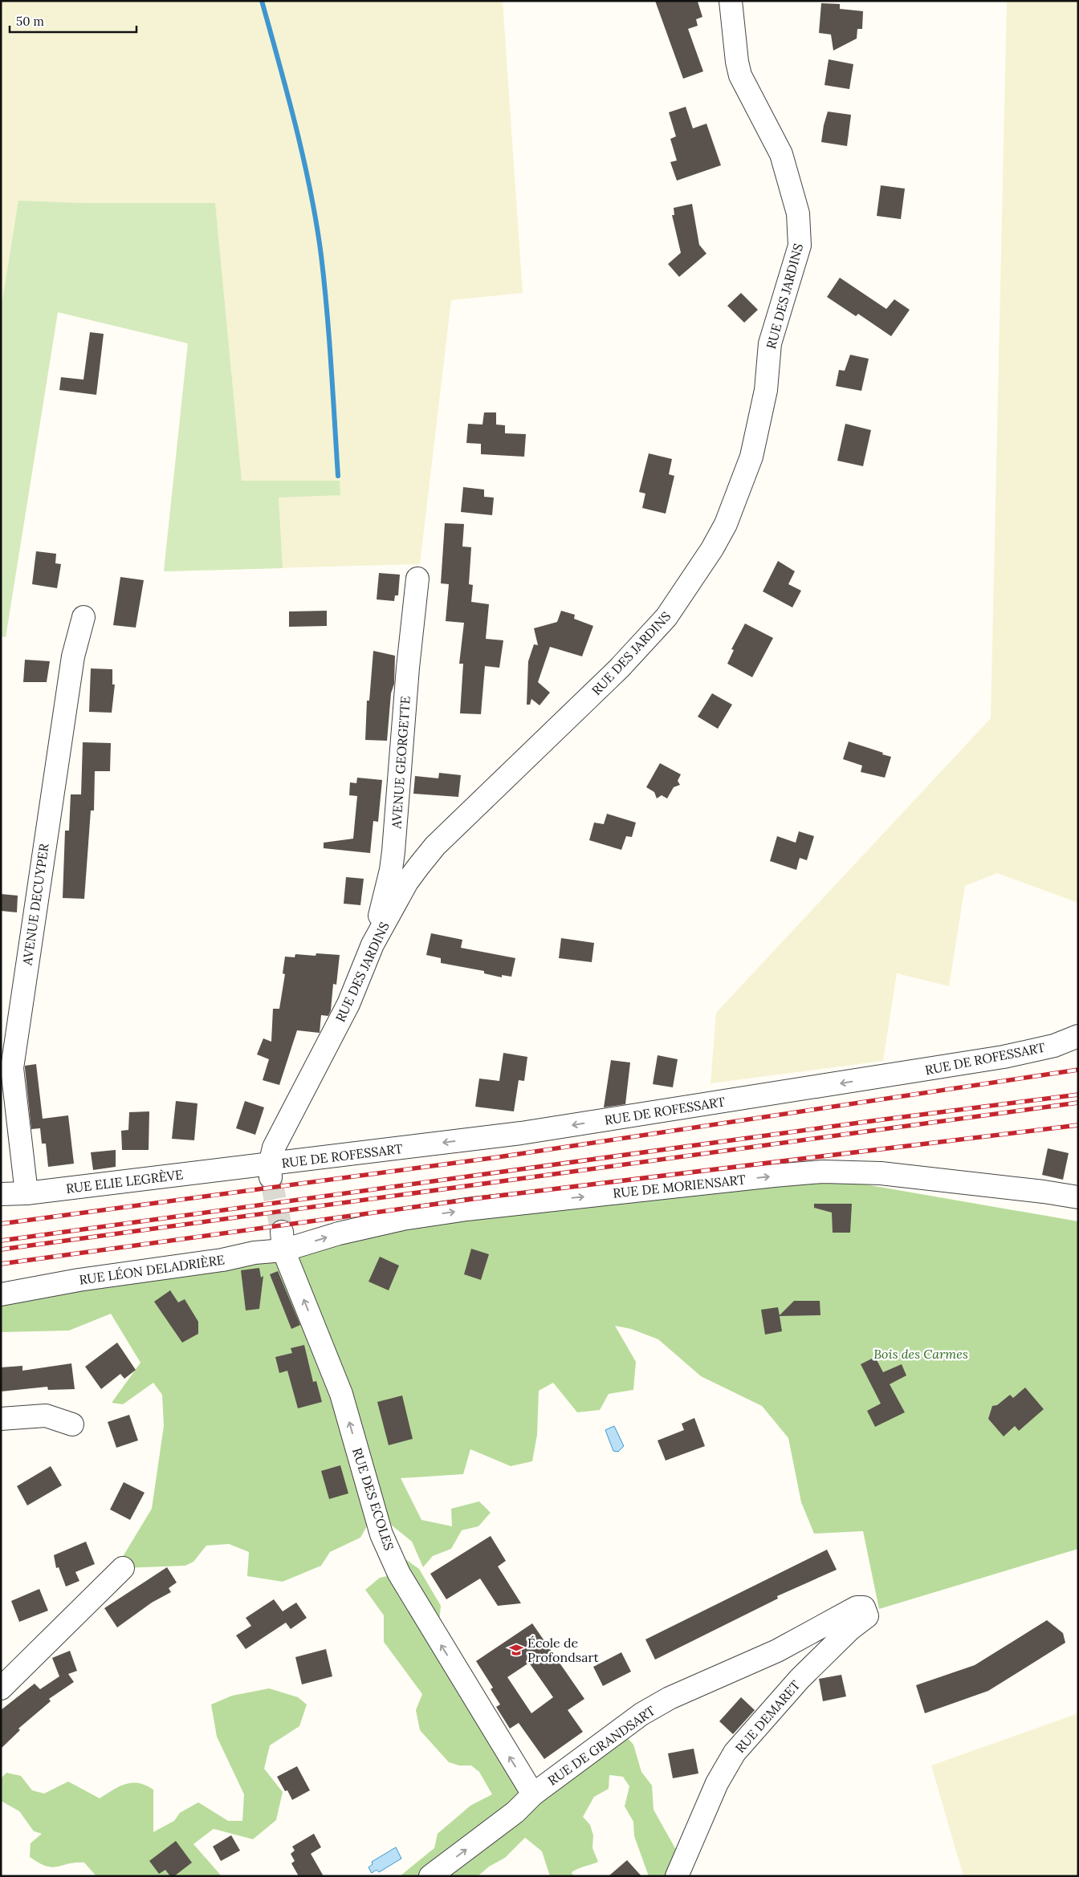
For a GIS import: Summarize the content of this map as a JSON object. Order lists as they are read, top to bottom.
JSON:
{
  "streets": {
    "street": [
      "RUE DES JARDINS",
      "AVENUE GEORGETTE",
      "AVENUE DECUYPER",
      "RUE DE ROFESSART",
      "RUE ELIE LEGRÈVE",
      "RUE DE MORIENSART",
      "RUE LÉON DELADRIÈRE",
      "RUE DES ECOLES",
      "RUE DEMARET",
      "RUE DE GRANDSART"
    ]
  },
  "crossings": [
    ["RUE DES JARDINS", "AVENUE GEORGETTE"],
    ["RUE DES JARDINS", "RUE DE ROFESSART"],
    ["AVENUE DECUYPER", "RUE ELIE LEGRÈVE"],
    ["RUE DE ROFESSART", "RUE ELIE LEGRÈVE"],
    ["RUE DE MORIENSART", "RUE LÉON DELADRIÈRE"],
    ["RUE DE MORIENSART", "RUE DES ECOLES"],
    ["RUE LÉON DELADRIÈRE", "RUE DES ECOLES"],
    ["RUE DES ECOLES", "RUE DE GRANDSART"],
    ["RUE DEMARET", "RUE DE GRANDSART"]
  ],
  "one_way": ["RUE DE ROFESSART", "RUE DE MORIENSART", "RUE DES ECOLES"],
  "parks": ["Bois des Carmes"],
  "places": {
    "school or university": ["École de Profondsart"]
  },
  "scale_bar": "50 m"
}
